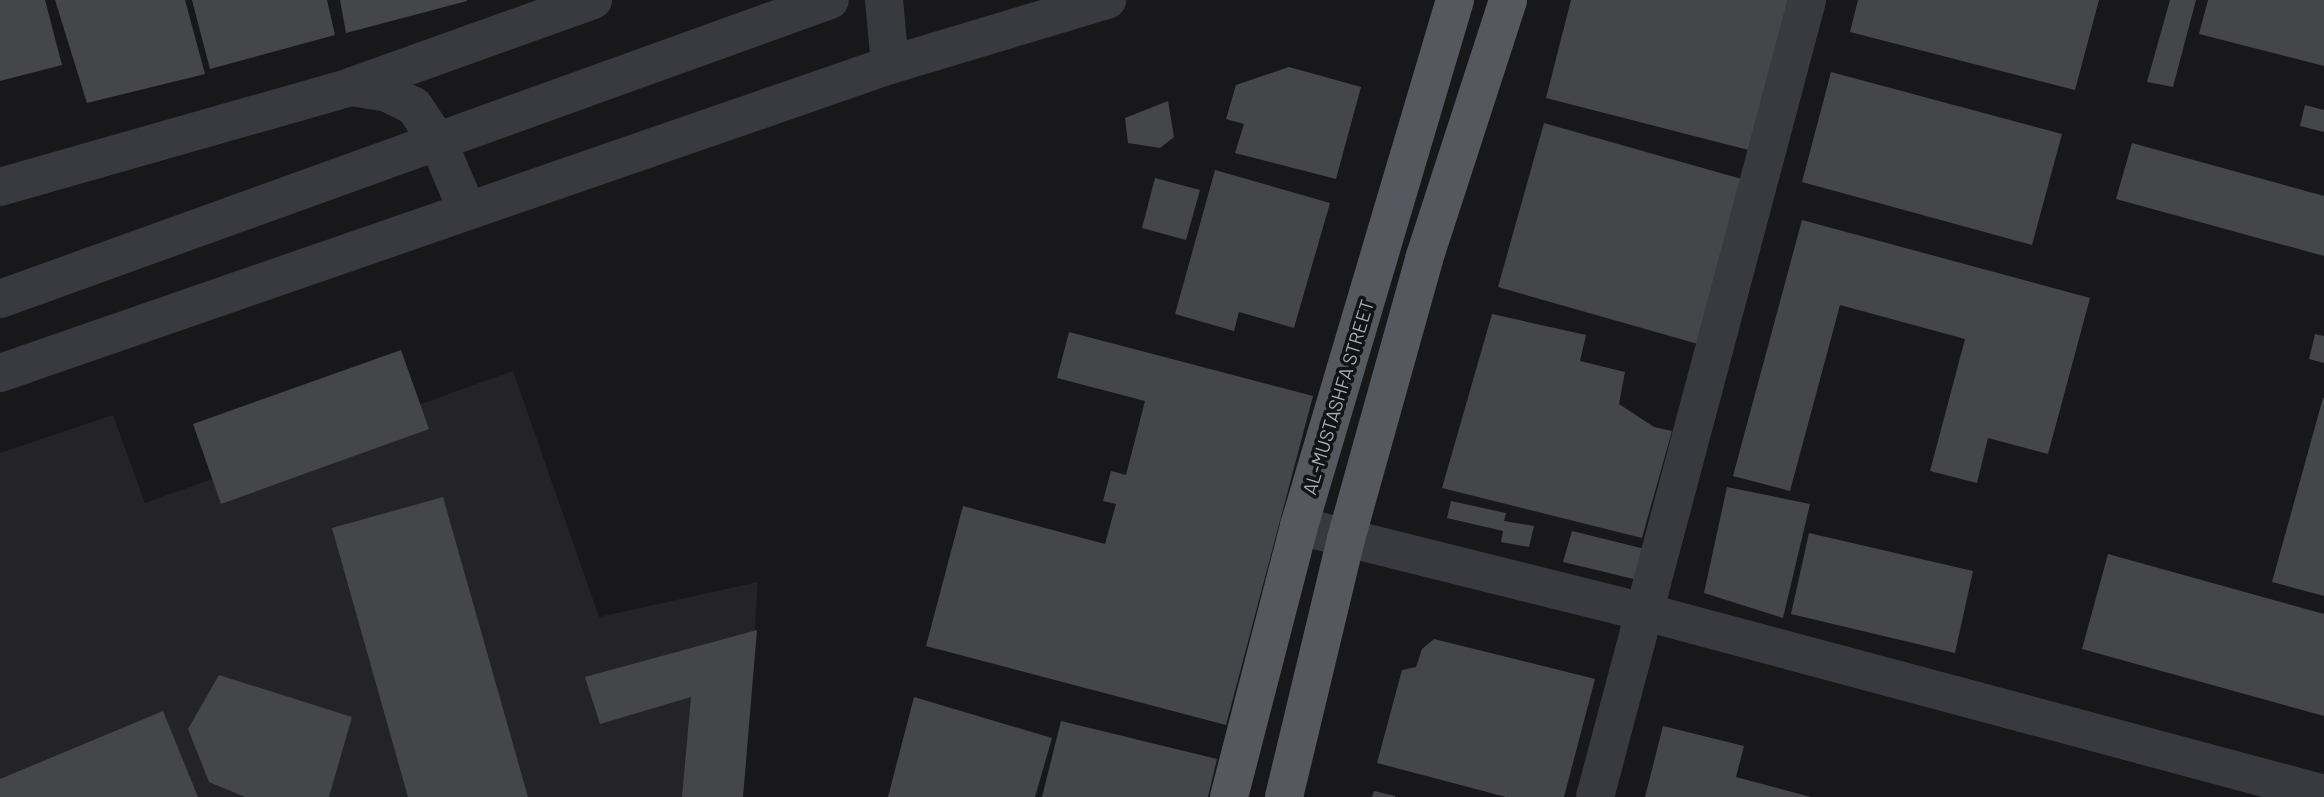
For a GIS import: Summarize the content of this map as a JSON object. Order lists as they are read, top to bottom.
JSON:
{
  "streets": {
    "main road": ["AL-MUSTASHFA STREET"]
  }
}
